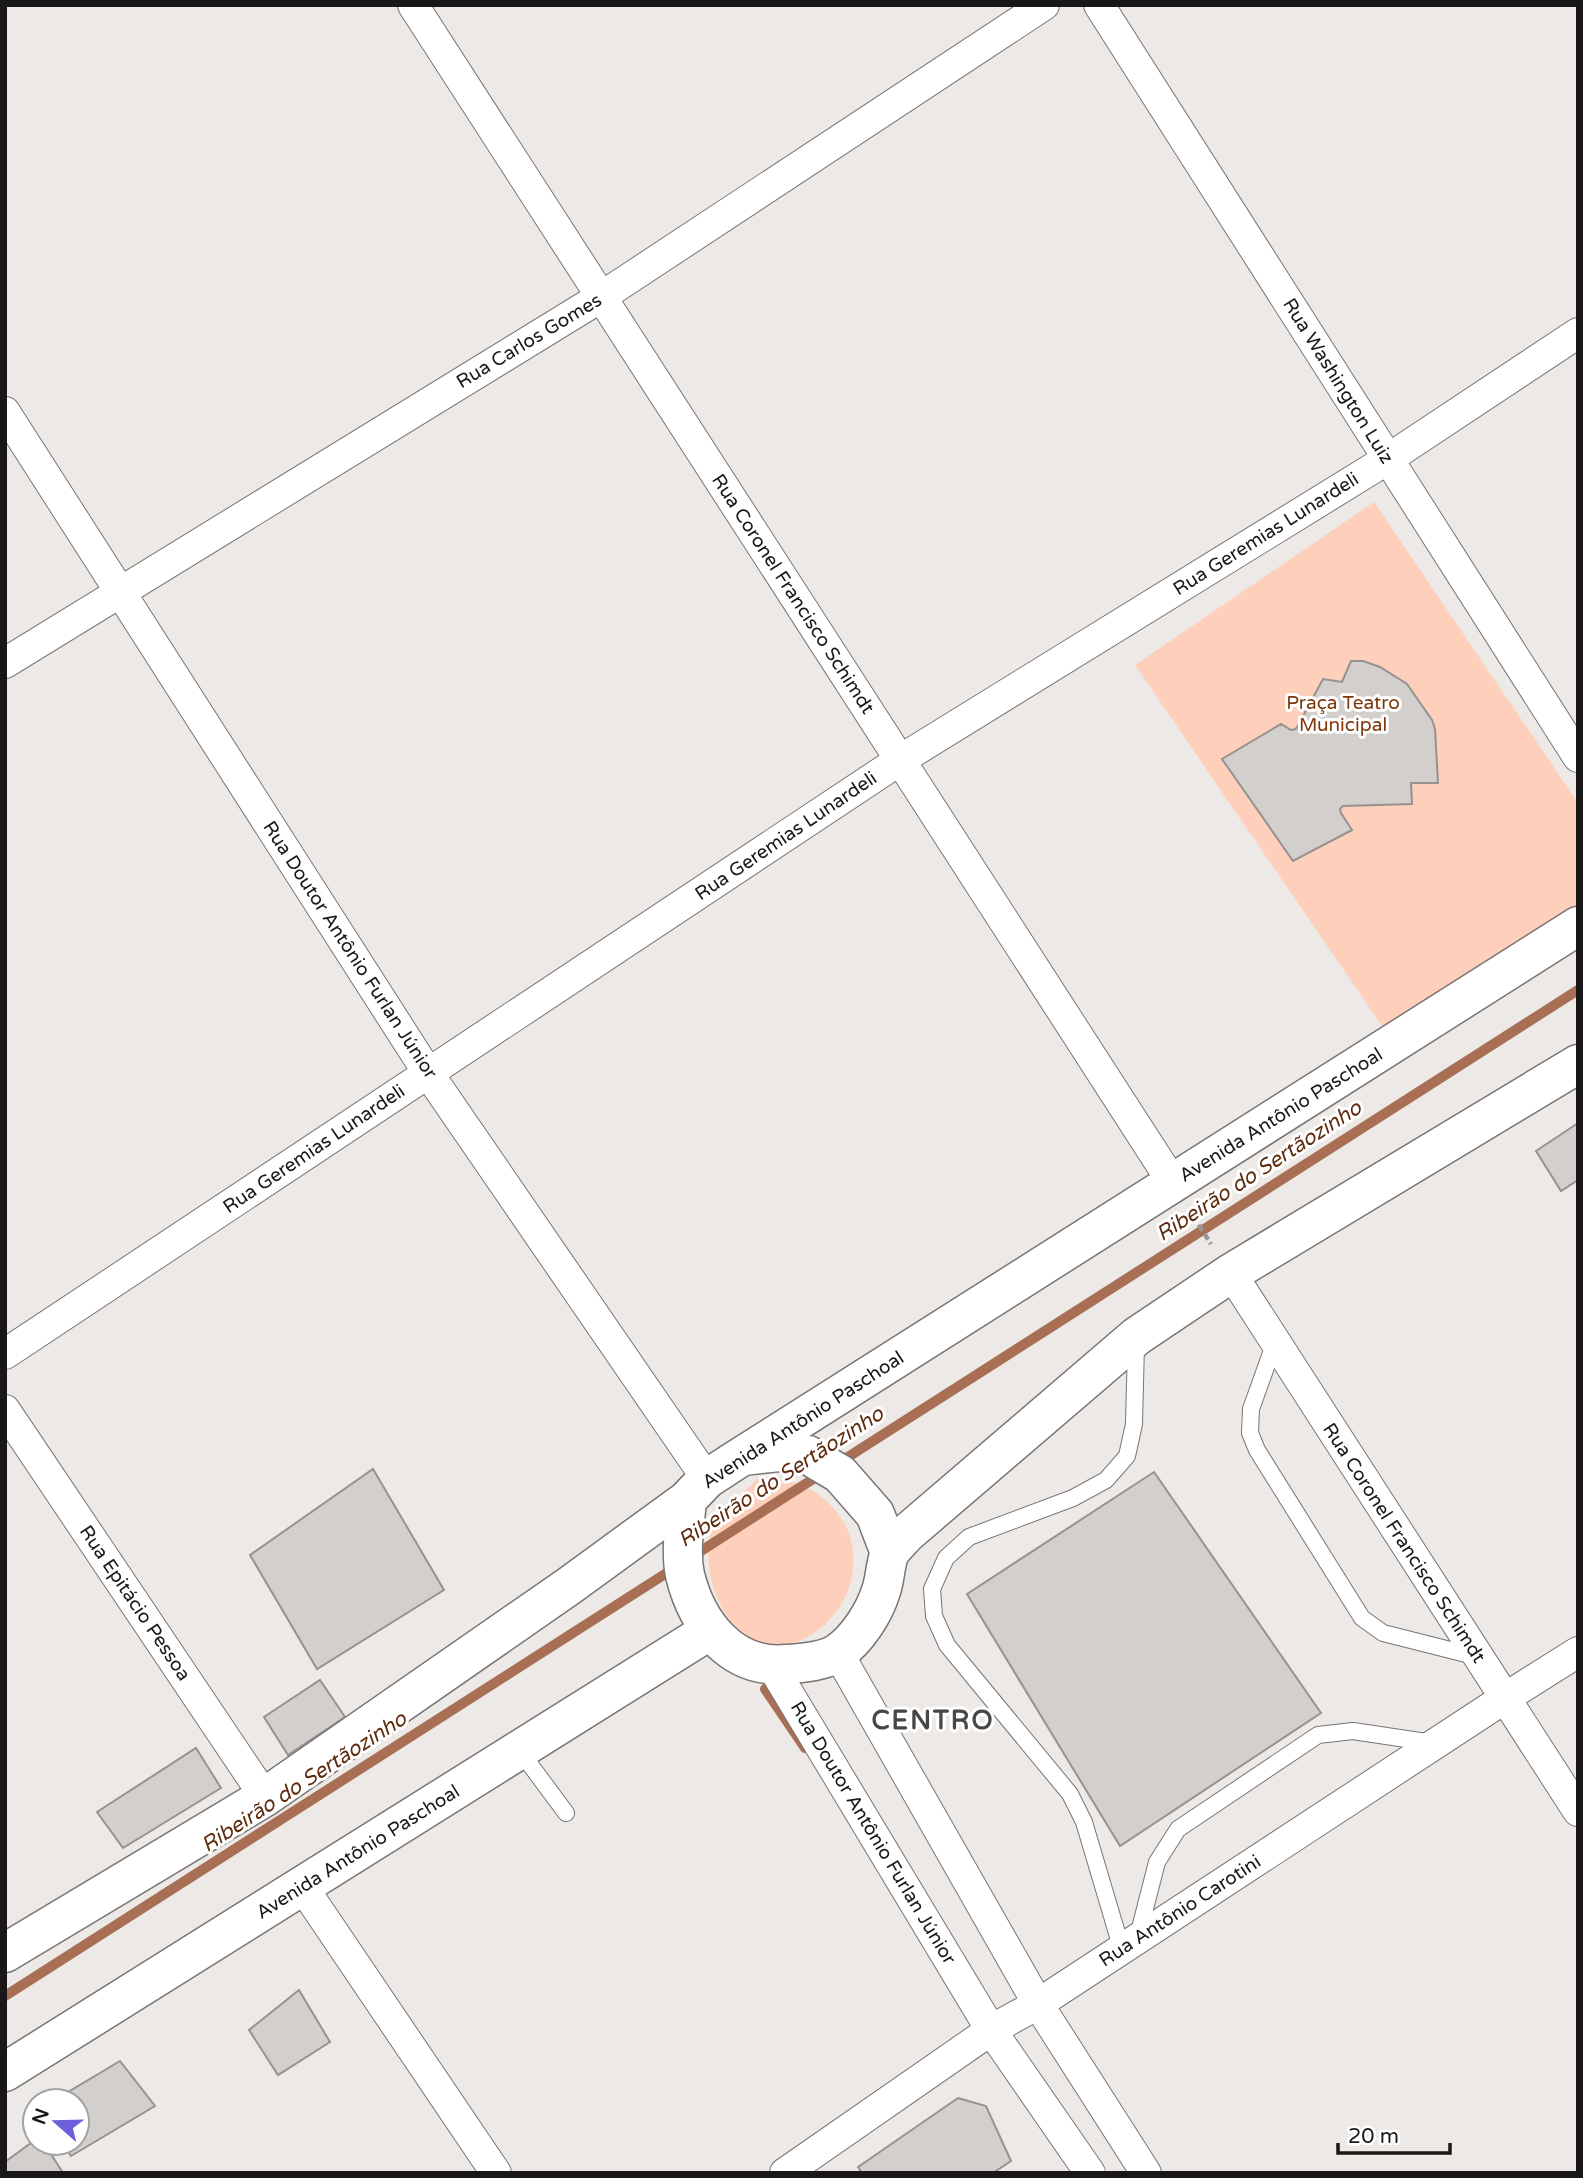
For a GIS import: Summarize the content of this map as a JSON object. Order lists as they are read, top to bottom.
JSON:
{
  "streets": {
    "main road": ["Avenida Antônio Paschoal"],
    "street": [
      "Rua Carlos Gomes",
      "Rua Washington Luiz",
      "Rua Geremias Lunardeli",
      "Rua Coronel Francisco Schimdt",
      "Rua Doutor Antônio Furlan Júnior",
      "Rua Epitácio Pessoa",
      "Rua Antônio Carotini"
    ]
  },
  "crossings": [
    ["Rua Carlos Gomes", "Rua Coronel Francisco Schimdt"],
    ["Rua Carlos Gomes", "Rua Doutor Antônio Furlan Júnior"],
    ["Rua Washington Luiz", "Rua Geremias Lunardeli"],
    ["Rua Geremias Lunardeli", "Rua Coronel Francisco Schimdt"],
    ["Rua Geremias Lunardeli", "Rua Doutor Antônio Furlan Júnior"],
    ["Rua Coronel Francisco Schimdt", "Avenida Antônio Paschoal"],
    ["Rua Coronel Francisco Schimdt", "Rua Antônio Carotini"],
    ["Rua Doutor Antônio Furlan Júnior", "Avenida Antônio Paschoal"],
    ["Rua Doutor Antônio Furlan Júnior", "Rua Antônio Carotini"],
    ["Avenida Antônio Paschoal", "Rua Epitácio Pessoa"]
  ],
  "districts": ["CENTRO"],
  "water": ["Ribeirão do Sertãozinho"],
  "parks": ["Praça Teatro Municipal"],
  "scale_bar": "20 m",
  "north": "left"
}
